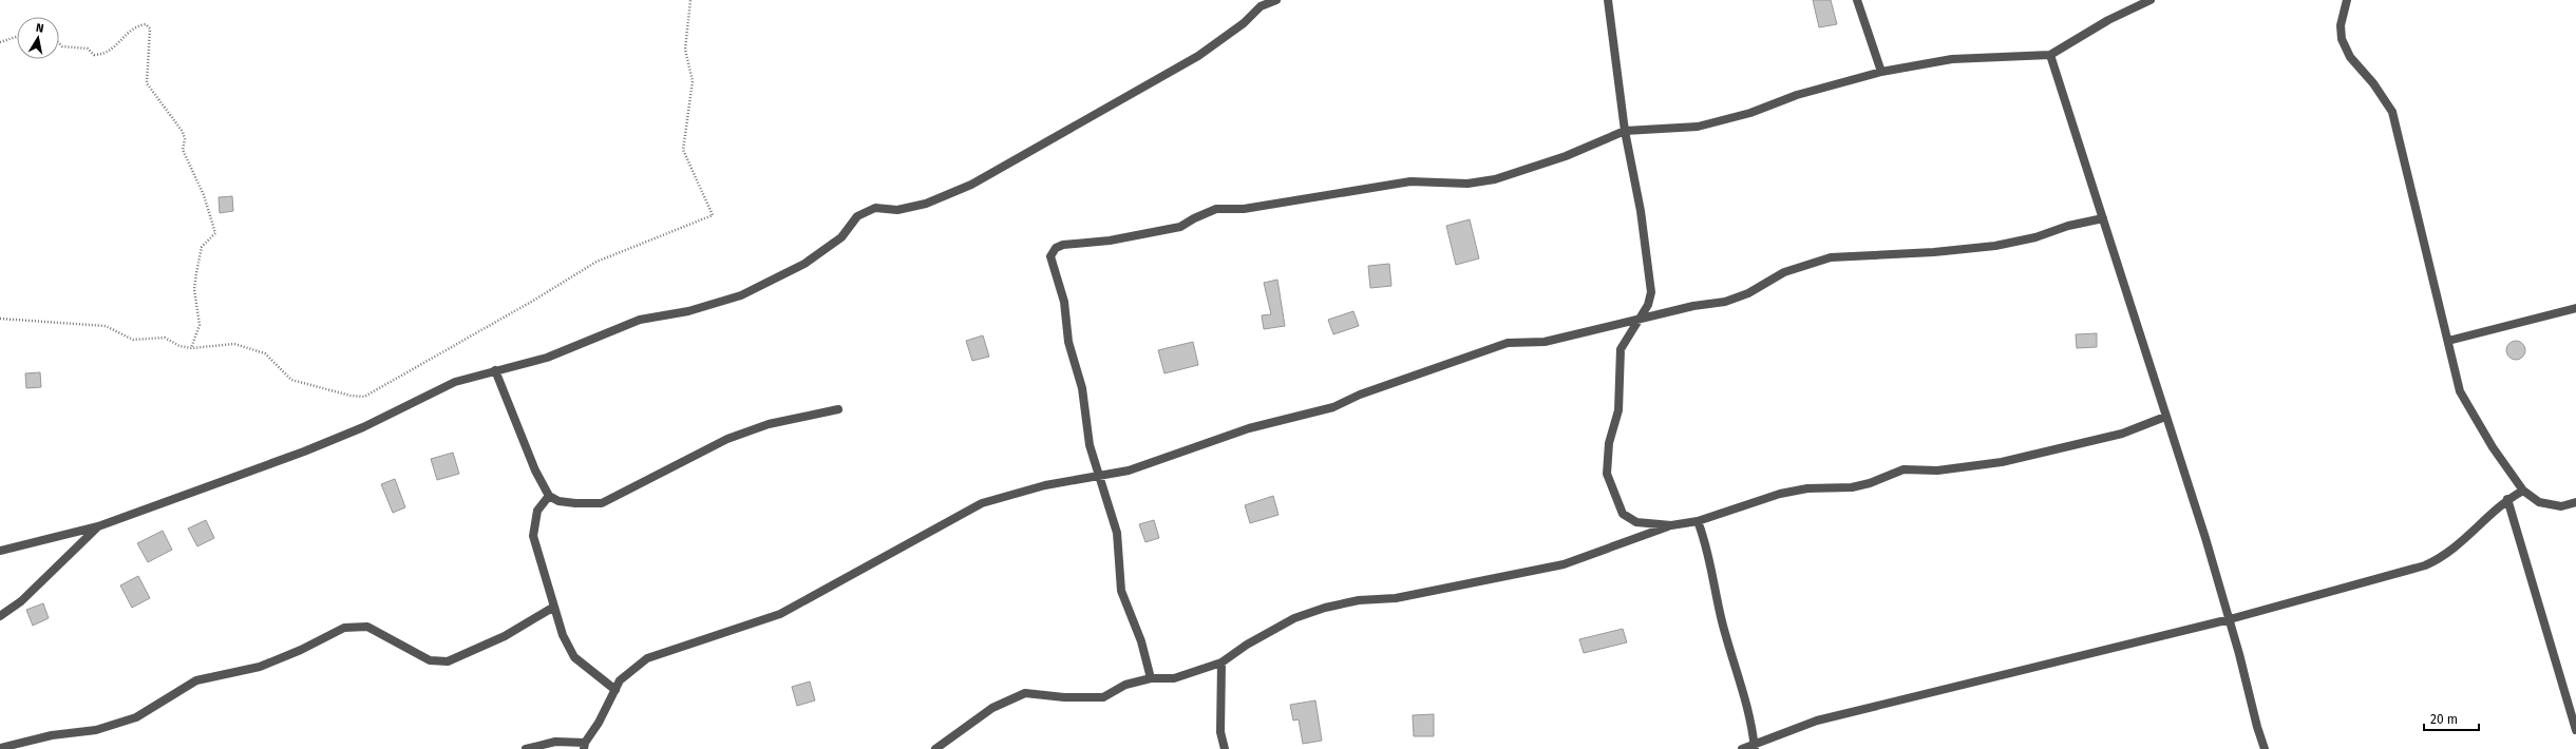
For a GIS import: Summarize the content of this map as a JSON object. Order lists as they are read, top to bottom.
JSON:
{
  "scale_bar": "20 m",
  "north": "top"
}
